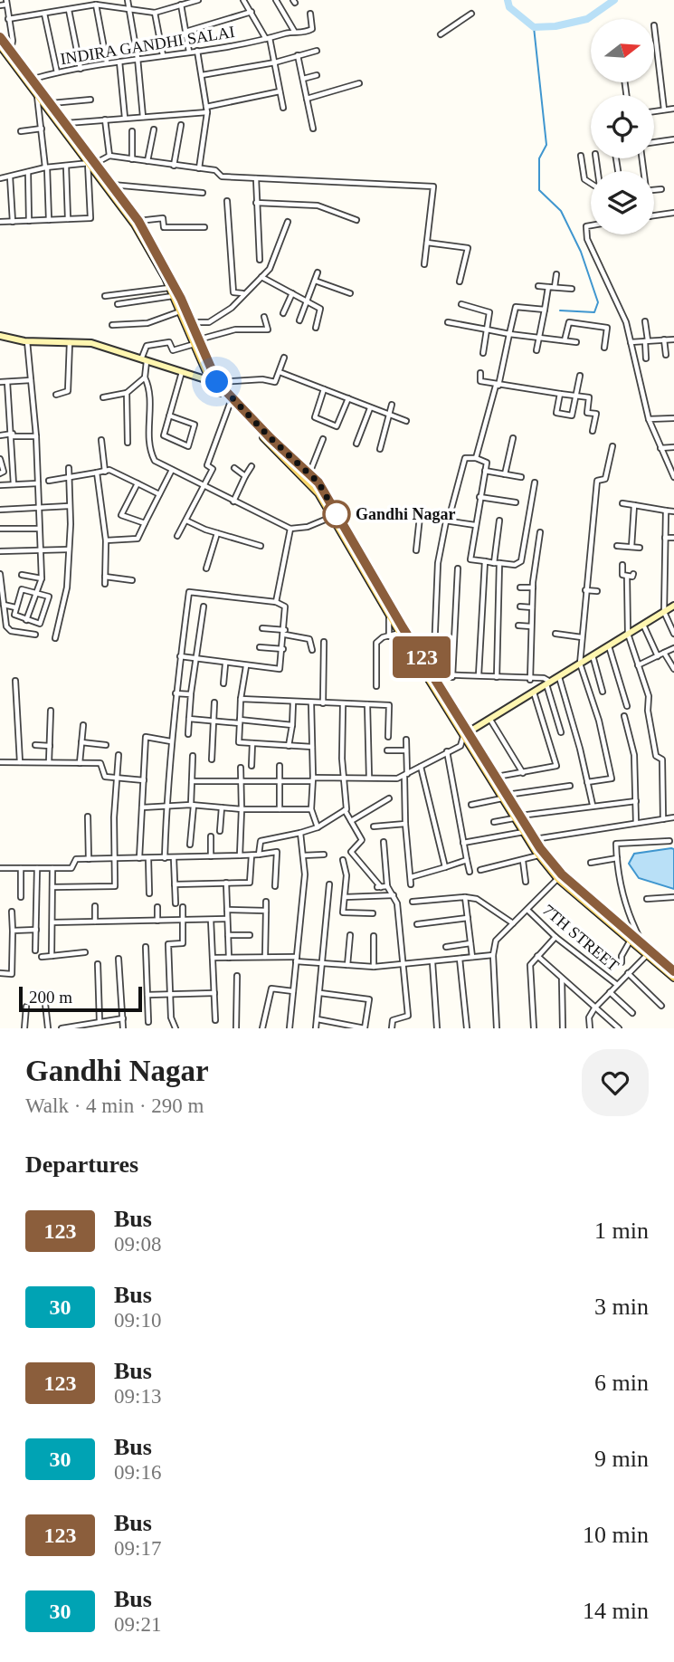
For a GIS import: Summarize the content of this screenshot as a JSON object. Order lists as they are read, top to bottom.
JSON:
{
  "streets": {
    "street": ["INDIRA GANDHI SALAI", "7TH STREET"]
  },
  "places": ["Gandhi Nagar"],
  "lines": ["bus line 123"],
  "scale_bar": "200 m",
  "north": "right",
  "page": {
    "on_map": "123",
    "scale": "200 m",
    "heading": [
      ["Gandhi Nagar", "Walk · 4 min · 290 m"],
      "Departures"
    ],
    "list": [
      {
        "mark": "123",
        "name": "Bus",
        "note": "09:08",
        "value": "1 min"
      },
      {
        "mark": "30",
        "name": "Bus",
        "note": "09:10",
        "value": "3 min"
      },
      {
        "mark": "123",
        "name": "Bus",
        "note": "09:13",
        "value": "6 min"
      },
      {
        "mark": "30",
        "name": "Bus",
        "note": "09:16",
        "value": "9 min"
      },
      {
        "mark": "123",
        "name": "Bus",
        "note": "09:17",
        "value": "10 min"
      },
      {
        "mark": "30",
        "name": "Bus",
        "note": "09:21",
        "value": "14 min"
      }
    ]
  }
}
